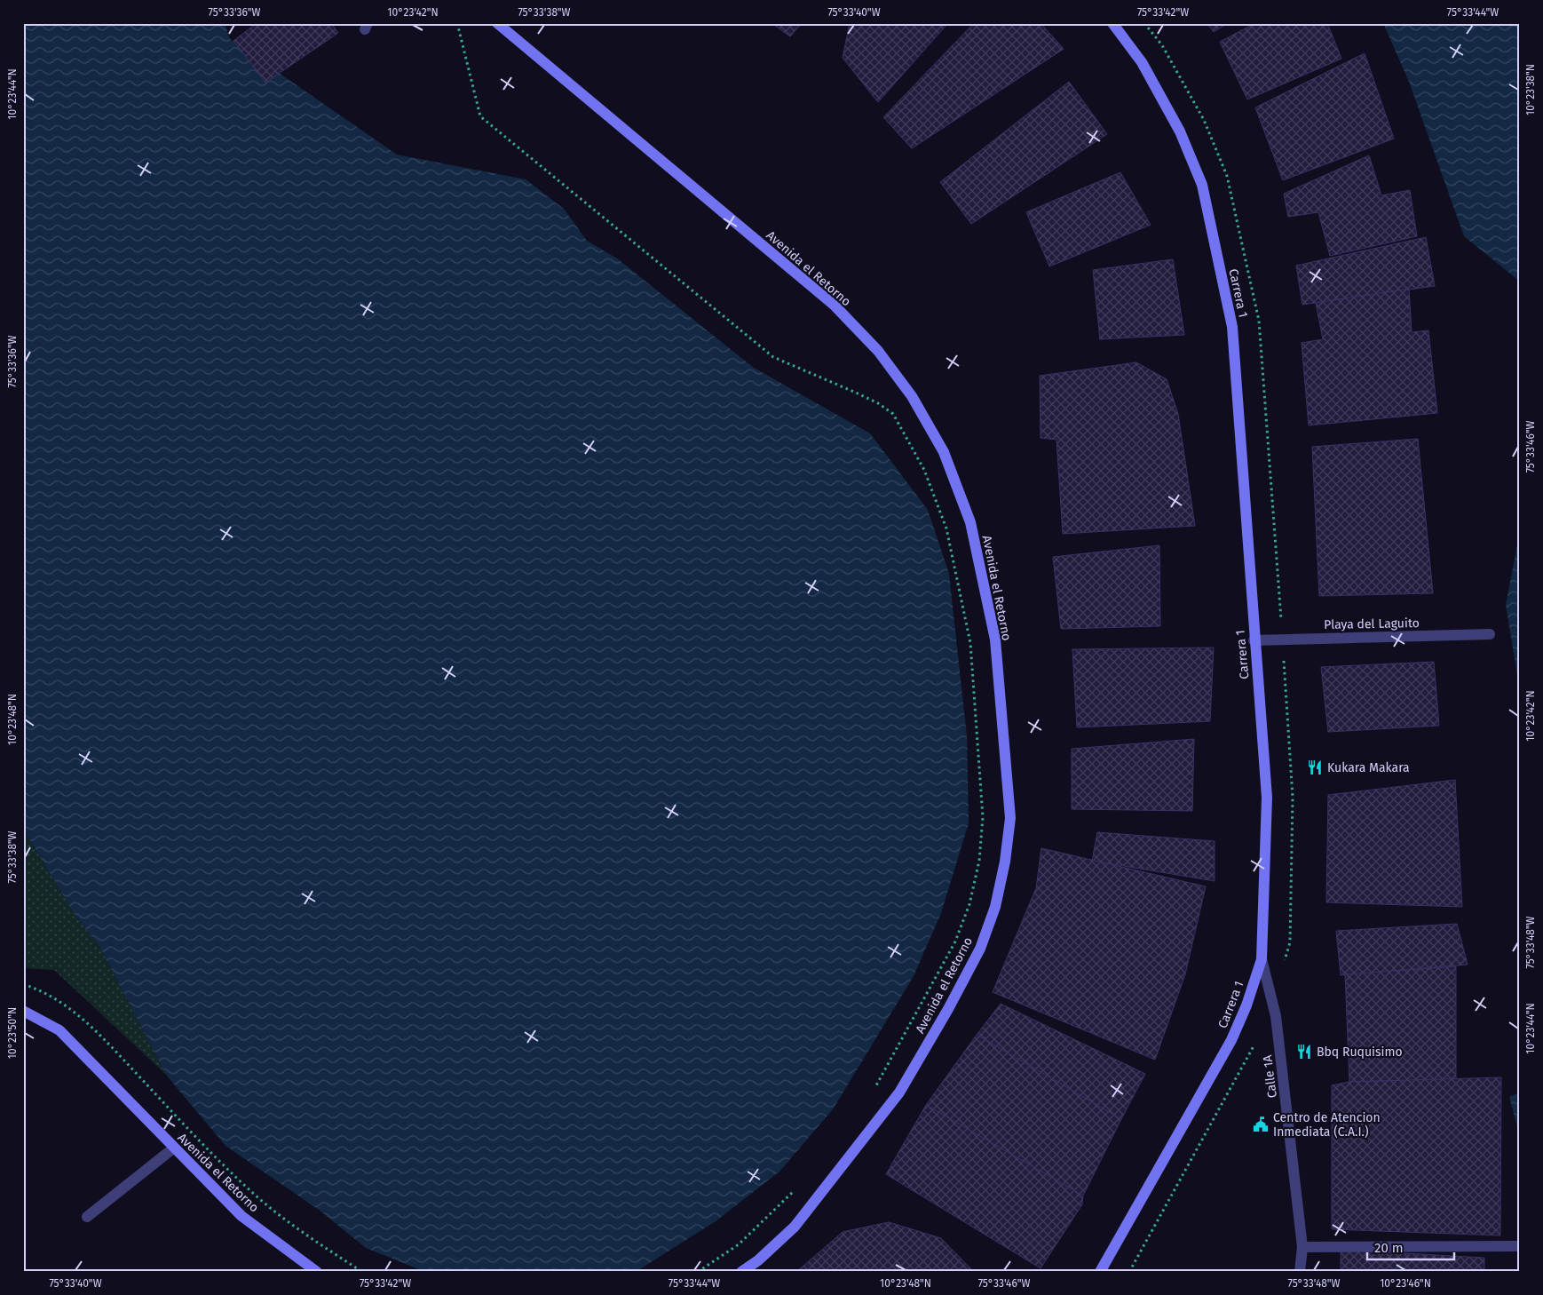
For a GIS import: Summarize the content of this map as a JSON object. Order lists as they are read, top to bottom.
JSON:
{
  "streets": {
    "main road": ["Avenida el Retorno", "Carrera 1"],
    "street": ["Playa del Laguito", "Calle 1A"]
  },
  "crossings": [
    ["Carrera 1", "Playa del Laguito"],
    ["Carrera 1", "Calle 1A"]
  ],
  "places": {
    "restaurant": ["Kukara Makara", "Bbq Ruquisimo"],
    "public building": ["Centro de Atencion Inmediata (C.A.I.)"]
  },
  "scale_bar": "20 m",
  "coordinates": [
    "75°33'36\"W",
    "10°23'42\"N",
    "75°33'38\"W",
    "75°33'40\"W",
    "75°33'42\"W",
    "75°33'44\"W",
    "10°23'38\"N",
    "10°23'44\"N",
    "75°33'46\"W",
    "10°23'48\"N",
    "75°33'48\"W",
    "10°23'50\"N",
    "10°23'46\"N"
  ]
}
